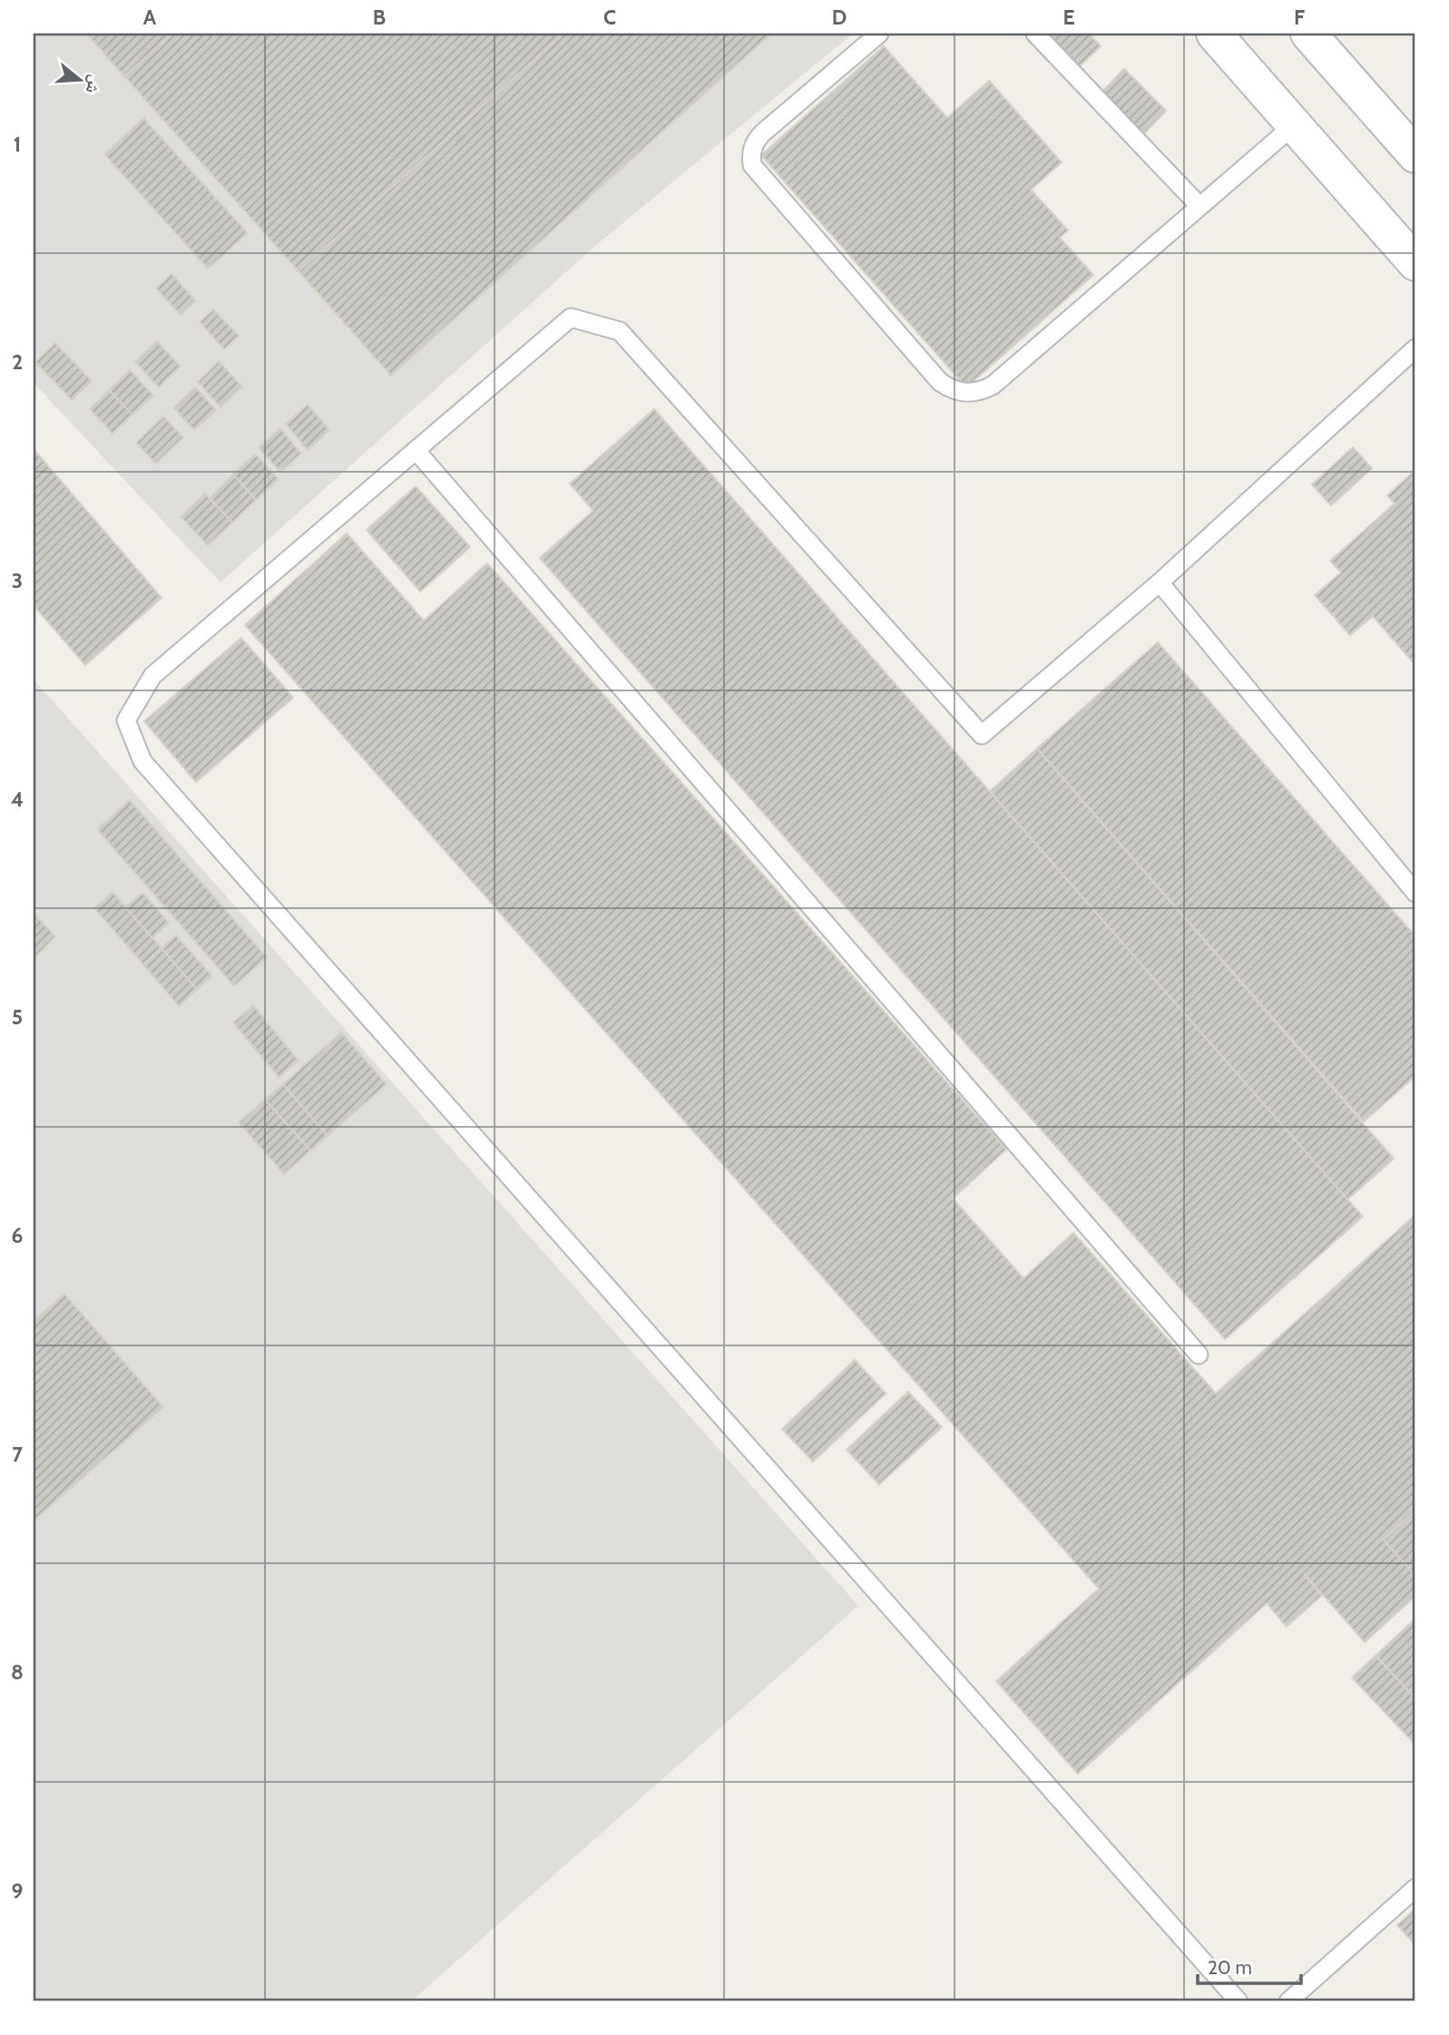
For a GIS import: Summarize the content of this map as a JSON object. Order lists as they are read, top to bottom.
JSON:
{
  "scale_bar": "20 m",
  "north": "right",
  "grid": {
    "columns": [
      "A",
      "B",
      "C",
      "D",
      "E",
      "F"
    ],
    "rows": [
      "1",
      "2",
      "3",
      "4",
      "5",
      "6",
      "7",
      "8",
      "9"
    ]
  }
}
